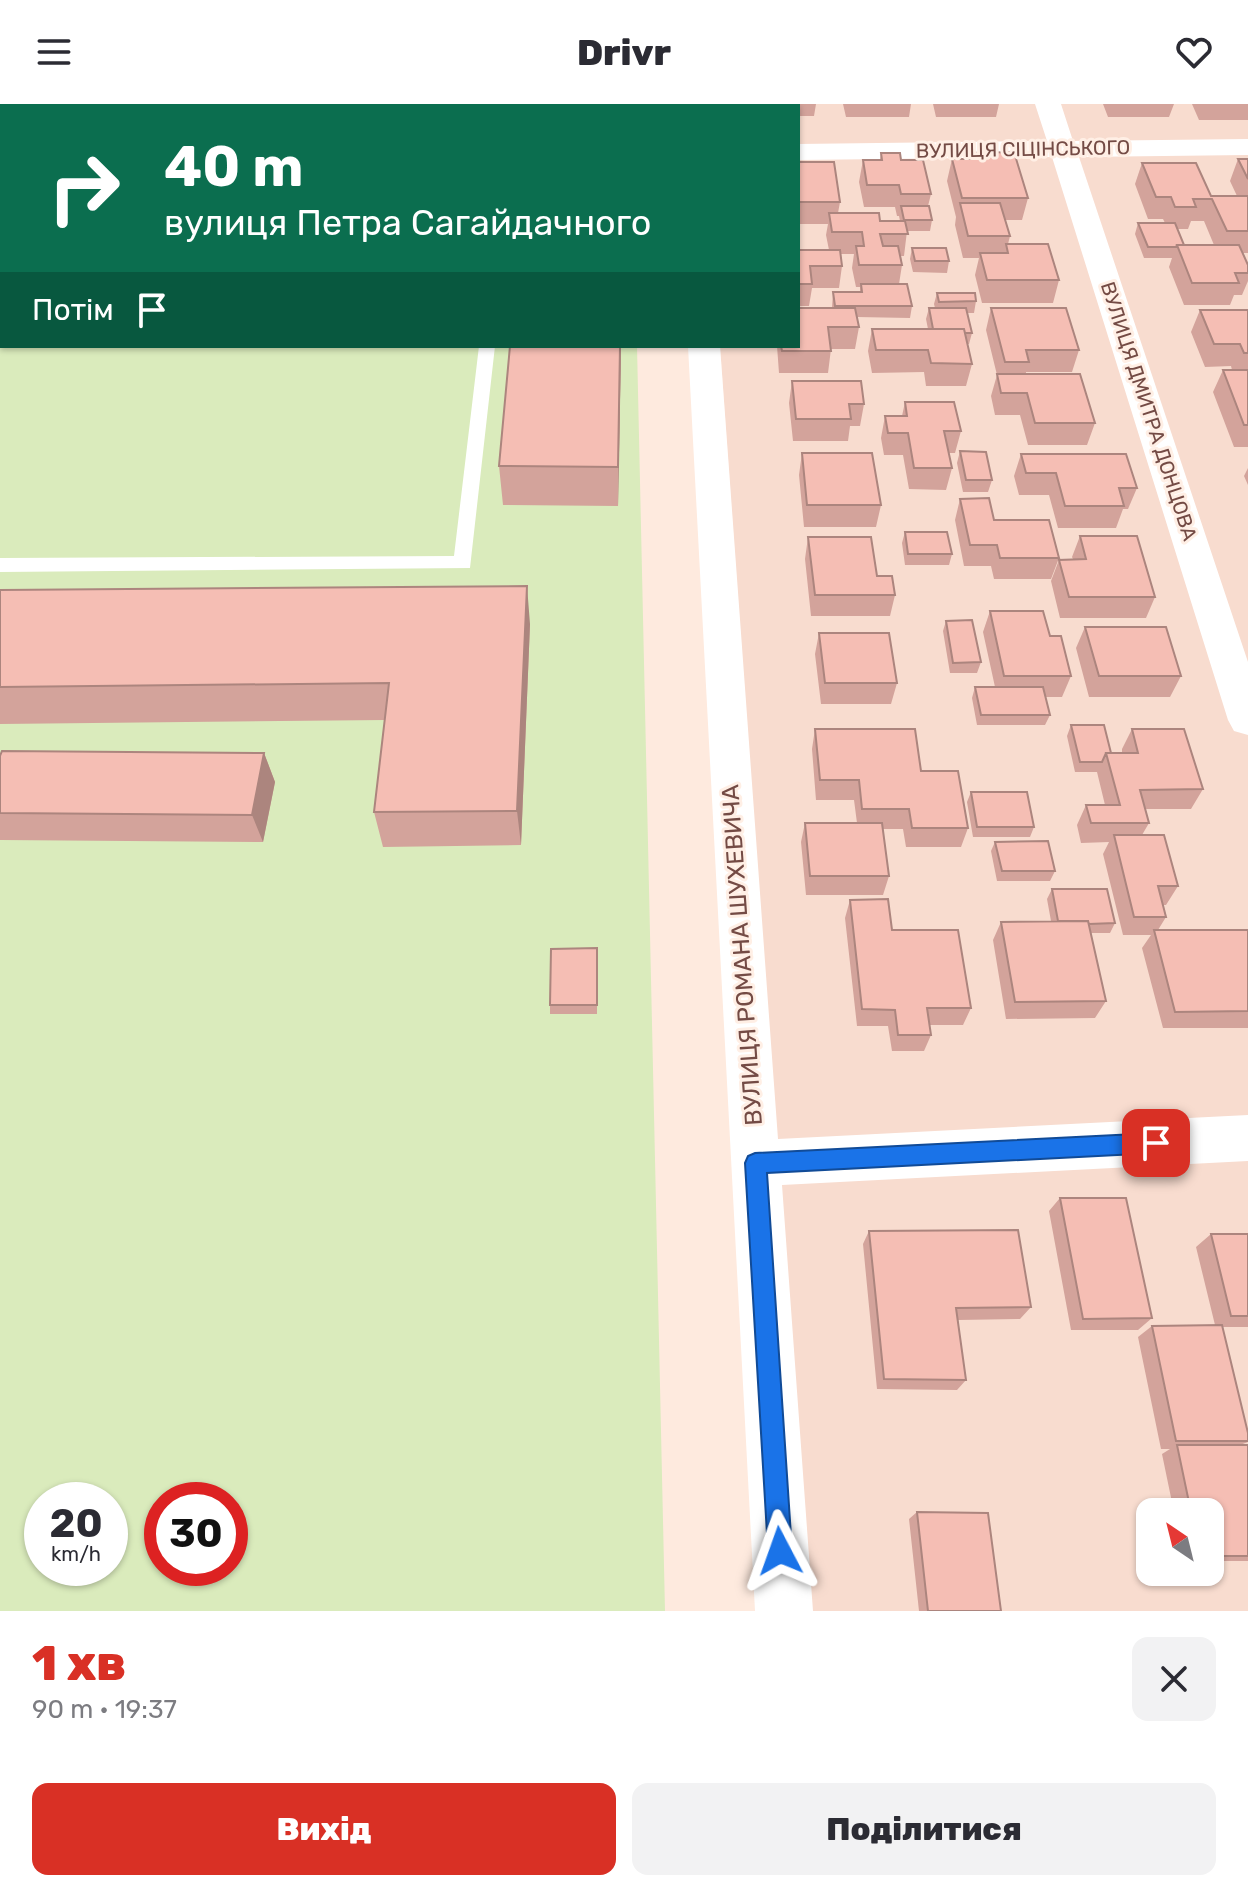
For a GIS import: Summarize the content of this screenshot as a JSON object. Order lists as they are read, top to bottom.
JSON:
{
  "streets": {
    "street": ["ВУЛИЦЯ СІЦІНСЬКОГО", "ВУЛИЦЯ ДМИТРА ДОНЦОВА", "ВУЛИЦЯ РОМАНА ШУХЕВИЧА"]
  },
  "crossings": [
    ["ВУЛИЦЯ СІЦІНСЬКОГО", "ВУЛИЦЯ ДМИТРА ДОНЦОВА"]
  ],
  "north": "top left",
  "page": {
    "header": "Drivr",
    "turn": ["40 m", "вулиця Петра Сагайдачного"],
    "then": "Потім",
    "speed": "20 km/h",
    "limit": "30",
    "heading": ["1 хв", "90 m · 19:37"],
    "buttons": ["Вихід", "Поділитися"]
  }
}
